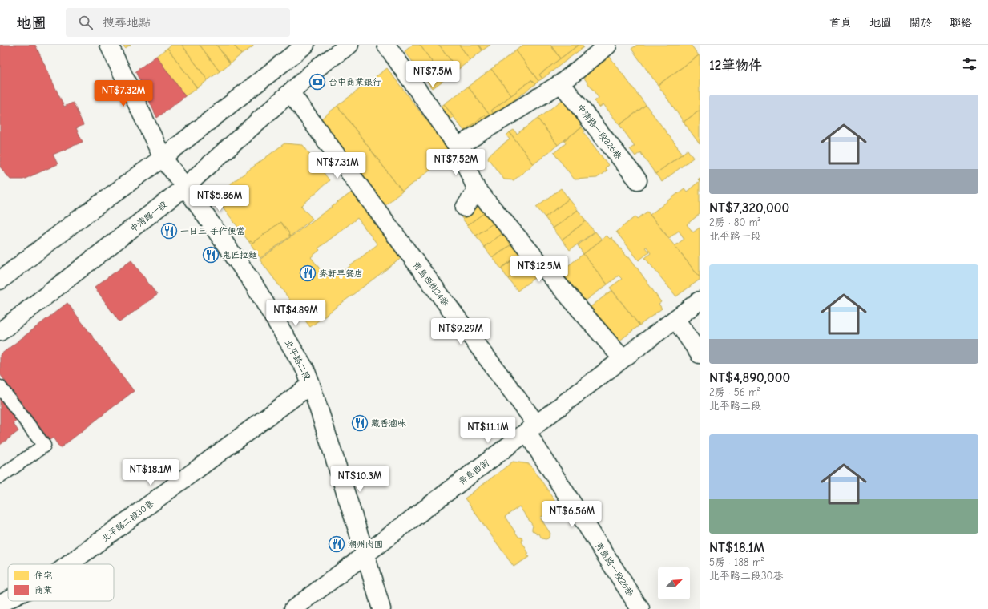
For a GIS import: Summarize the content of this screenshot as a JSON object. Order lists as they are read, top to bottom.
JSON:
{
  "streets": {
    "street": [
      "中清路一段826巷",
      "中清路一段",
      "青島西街34巷",
      "北平路二段",
      "青島西街",
      "北平路二段30巷",
      "青島路一段26巷"
    ]
  },
  "crossings": [
    ["中清路一段", "青島西街34巷"],
    ["中清路一段", "北平路二段"],
    ["青島西街34巷", "青島西街"],
    ["青島西街34巷", "青島路一段26巷"],
    ["北平路二段", "青島西街"],
    ["北平路二段", "北平路二段30巷"],
    ["青島西街", "青島路一段26巷"]
  ],
  "places": {
    "bank": ["台中商業銀行"],
    "restaurant": [
      "一日三 手作便當",
      "鬼匠拉麵",
      "麥軒早餐店",
      "藏香滷味",
      "潮州肉圓"
    ]
  },
  "legend": ["住宅", "商業"],
  "north": "top right",
  "page": {
    "header": "地圖",
    "search": "搜尋地點",
    "nav": [
      "首頁",
      "地圖",
      "關於",
      "聯絡"
    ],
    "heading": "12筆物件",
    "price": [
      "NT$7.5M",
      "NT$7.32M",
      "NT$7.52M",
      "NT$7.31M",
      "NT$5.86M",
      "NT$12.5M",
      "NT$4.89M",
      "NT$9.29M",
      "NT$11.1M",
      "NT$18.1M",
      "NT$10.3M",
      "NT$6.56M"
    ],
    "list": [
      {
        "name": "NT$7,320,000",
        "note": "2房 · 80 m² · 北平路一段"
      },
      {
        "name": "NT$4,890,000",
        "note": "2房 · 56 m² · 北平路二段"
      },
      {
        "name": "NT$18.1M",
        "note": "5房 · 188 m² · 北平路二段30巷"
      }
    ]
  }
}
